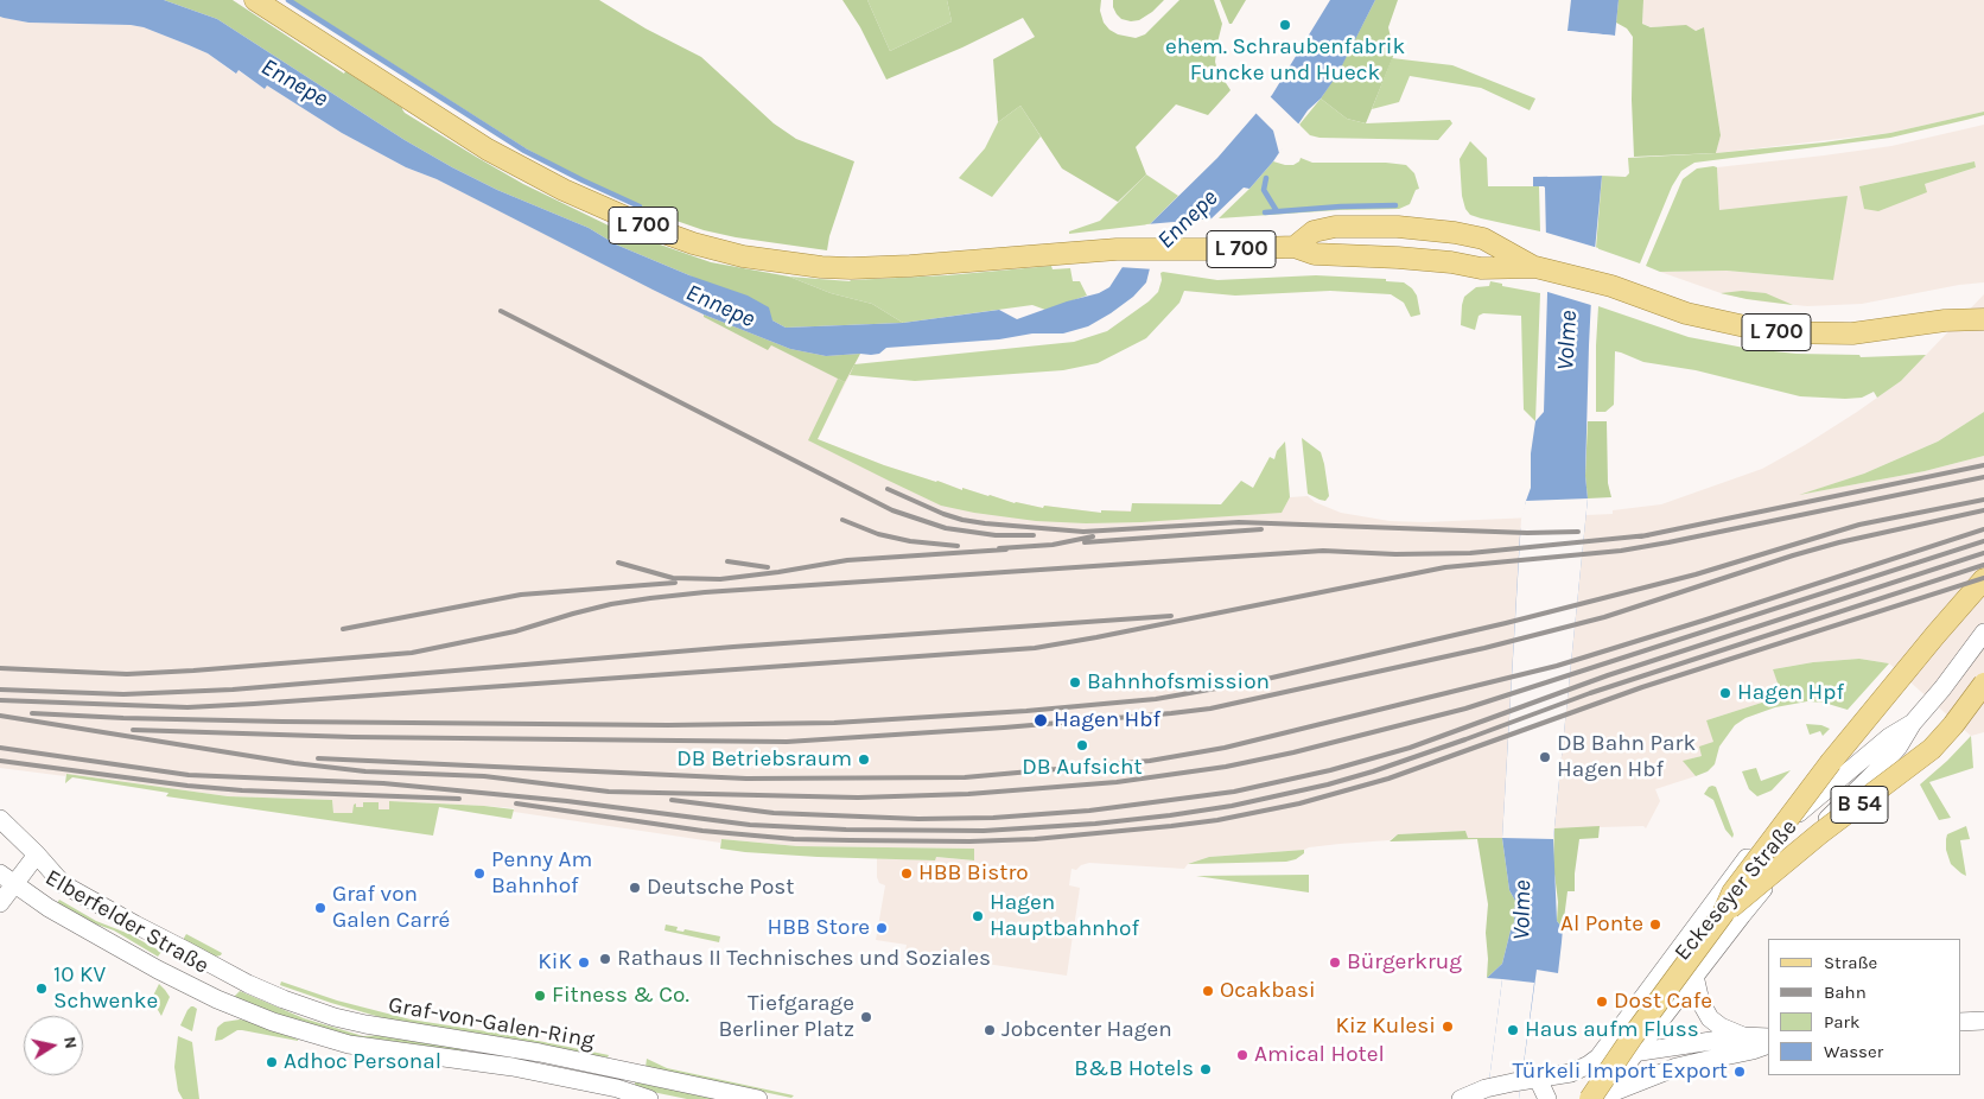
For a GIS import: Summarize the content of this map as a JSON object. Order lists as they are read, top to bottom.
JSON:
{
  "streets": {
    "main road": ["L 700", "B 54"],
    "street": ["Eckeseyer Straße", "Elberfelder Straße", "Graf-von-Galen-Ring"]
  },
  "crossings": [
    ["B 54", "Eckeseyer Straße"],
    ["Elberfelder Straße", "Graf-von-Galen-Ring"]
  ],
  "water": ["Ennepe", "Volme"],
  "places": [
    "ehem. Schraubenfabrik Funcke und Hueck",
    "Bahnhofsmission",
    "Hagen Hpf",
    "Hagen Hbf",
    "DB Aufsicht",
    "DB Bahn Park Hagen Hbf",
    "DB Betriebsraum",
    "Penny Am Bahnhof",
    "HBB Bistro",
    "Deutsche Post",
    "Graf von Galen Carré",
    "Hagen Hauptbahnhof",
    "Al Ponte",
    "HBB Store",
    "Rathaus II Technisches und Soziales",
    "KiK",
    "Bürgerkrug",
    "10 KV Schwenke",
    "Ocakbasi",
    "Fitness & Co.",
    "Dost Cafe",
    "Tiefgarage Berliner Platz",
    "Kiz Kulesi",
    "Jobcenter Hagen",
    "Haus aufm Fluss",
    "Amical Hotel",
    "Adhoc Personal",
    "B&B Hotels",
    "Türkeli Import Export"
  ],
  "legend": [
    "Straße",
    "Bahn",
    "Park",
    "Wasser"
  ],
  "north": "right"
}
